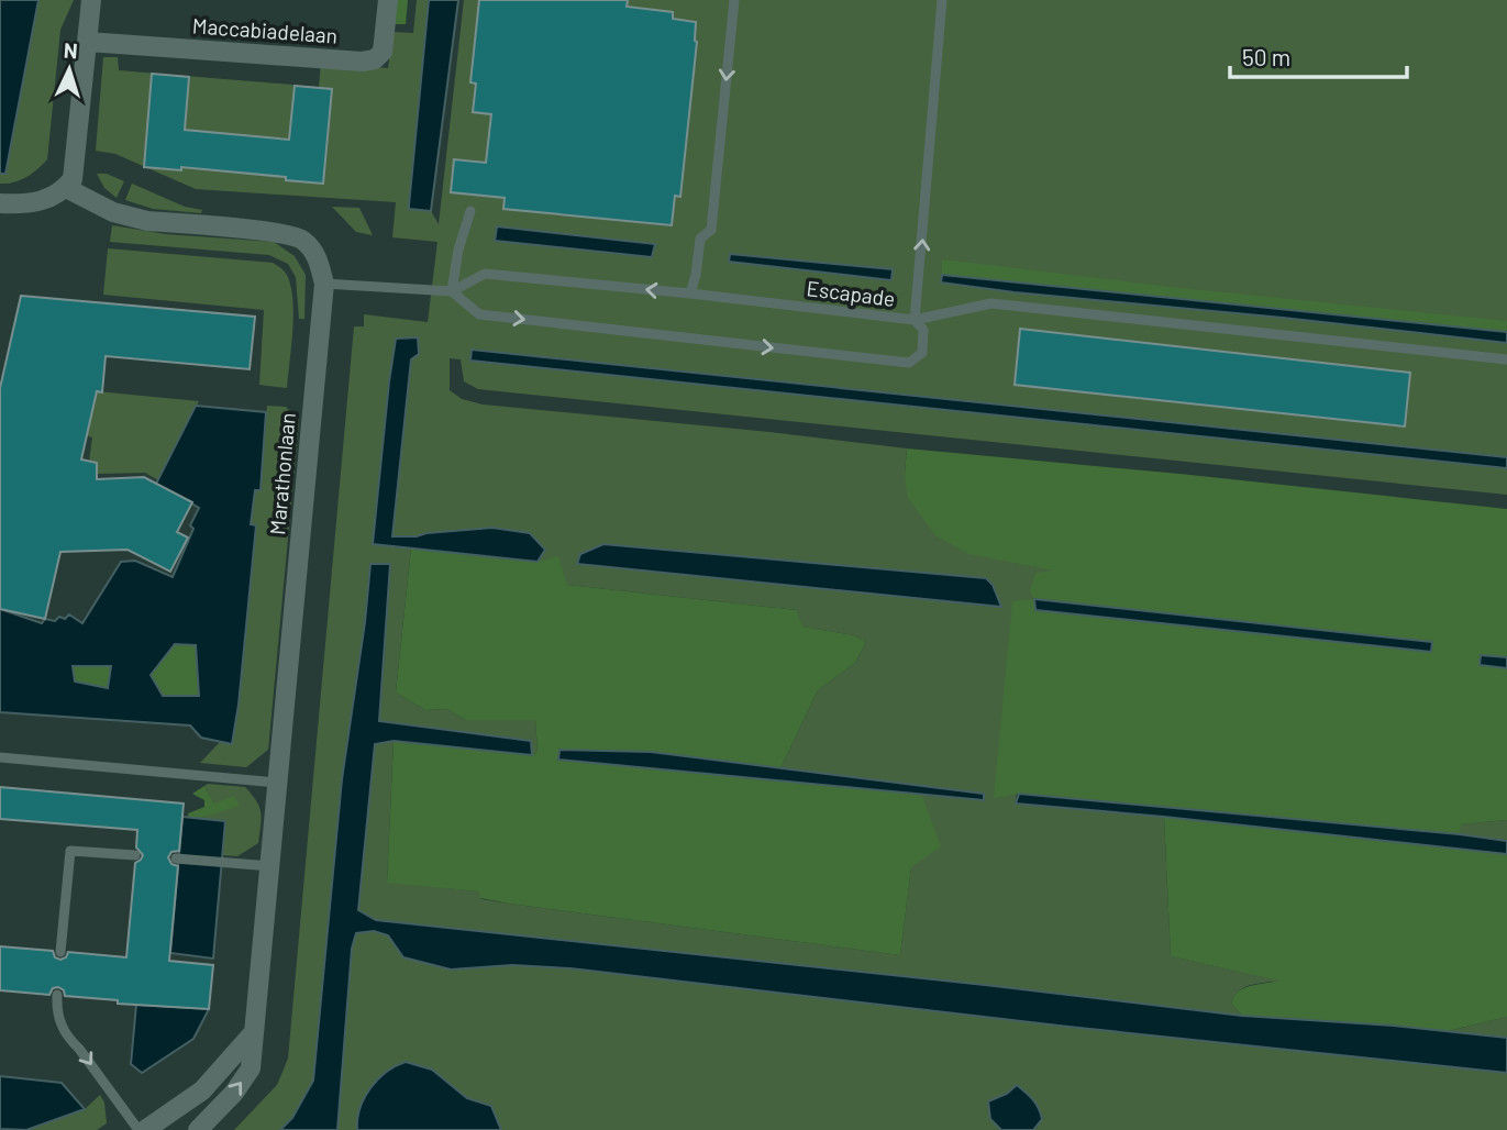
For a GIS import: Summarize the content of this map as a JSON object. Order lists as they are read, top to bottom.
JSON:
{
  "streets": {
    "street": ["Maccabiadelaan", "Marathonlaan"],
    "lane": ["Escapade"]
  },
  "scale_bar": "50 m",
  "north": "top"
}
